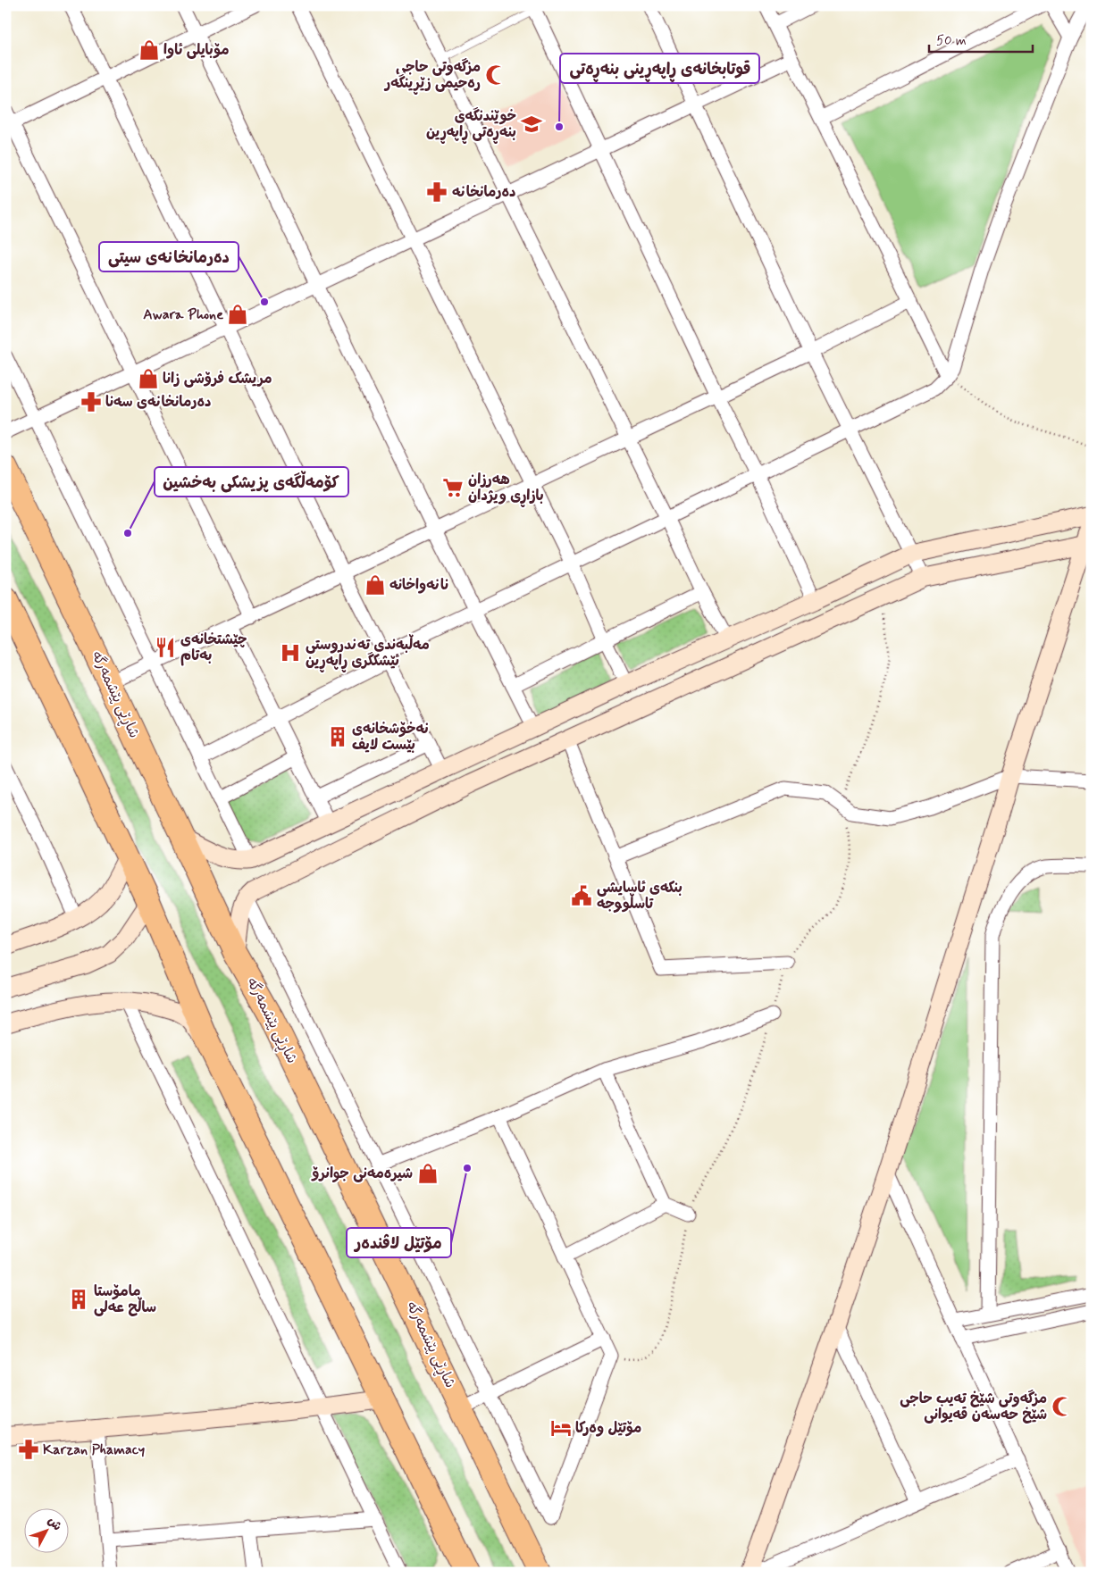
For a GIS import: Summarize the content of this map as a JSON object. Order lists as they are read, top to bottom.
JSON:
{
  "streets": {
    "highway": ["شاڕێی پێشمەرگە"]
  },
  "places": {
    "shop": [
      "مۆبایلی ئاوا",
      "Awara Phone",
      "مریشک فرۆشی زانا",
      "نانەواخانە",
      "شیرەمەنی جوانرۆ"
    ],
    "mosque": ["مزگەوتی حاجی رەحیمی زێڕینگەر", "مزگەوتی شێخ تەیب حاجی شێخ حەسەن قەیوانی"],
    "school or university": ["خوێندنگەی بنەڕەتی ڕاپەڕین"],
    "other": [
      "قوتابخانەی ڕاپەڕینی بنەڕەتی",
      "دەرمانخانەی سیتی",
      "کۆمەڵگەی پزیشکی بەخشین",
      "مۆتێل لاڤندەر"
    ],
    "pharmacy": ["دەرمانخانە", "دەرمانخانەی سەنا", "Karzan Phamacy"],
    "supermarket": ["ھەرزان بازاڕی ویژدان"],
    "restaurant": ["چێشتخانەی بەتام"],
    "hospital": ["مەڵبەندی تەندروستی ئێشکگری ڕاپەڕین"],
    "building": ["نەخۆشخانەی بێست لایف", "مامۆستا ساڵح عەلی"],
    "public building": ["بنکەی ئاسایشی تاسڵووجە"],
    "hotel": ["مۆتێل وەرکا"]
  },
  "scale_bar": "50 m",
  "north": "top right"
}
